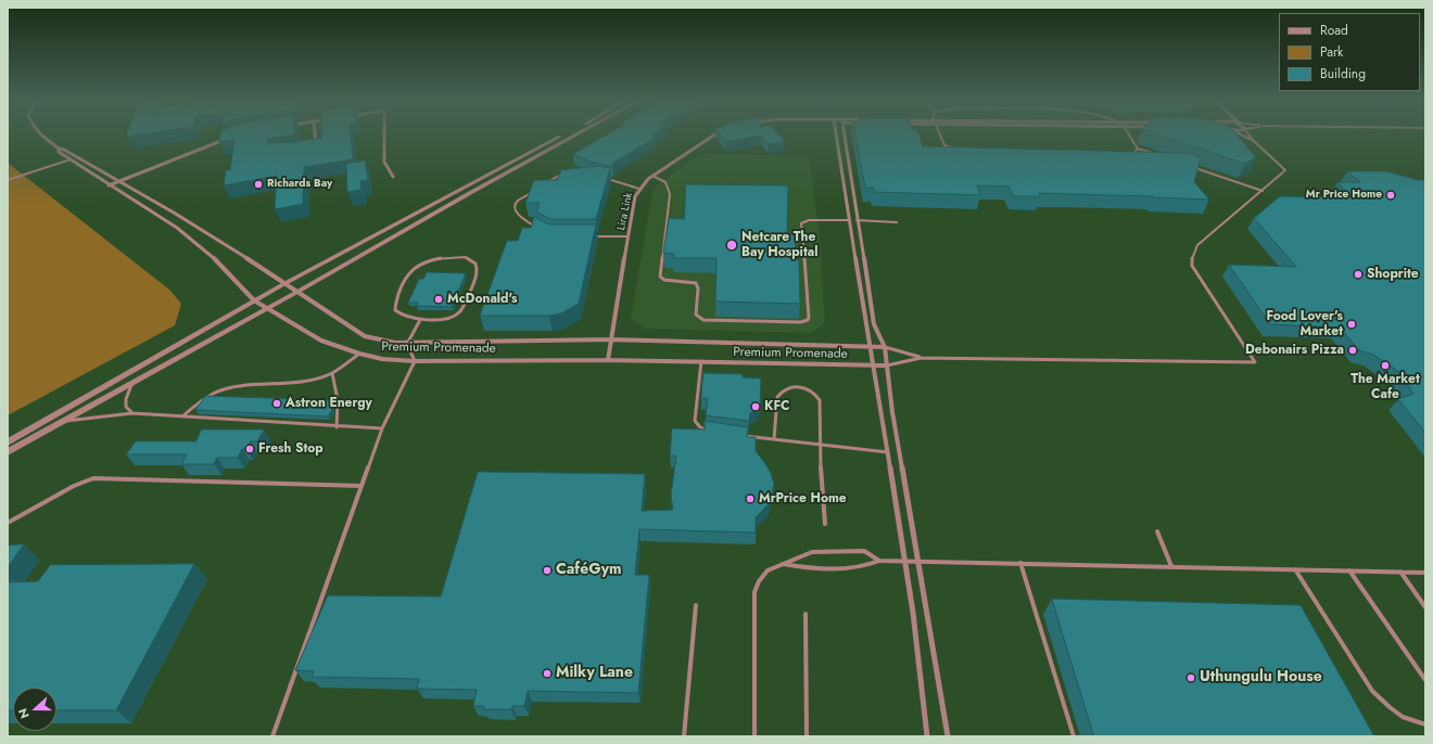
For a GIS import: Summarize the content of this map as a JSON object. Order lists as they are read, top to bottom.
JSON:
{
  "streets": {
    "street": ["Lira Link", "Premium Promenade"]
  },
  "crossings": [
    ["Lira Link", "Premium Promenade"]
  ],
  "places": [
    "Richards Bay",
    "Mr Price Home",
    "Netcare The Bay Hospital",
    "Shoprite",
    "McDonald's",
    "Food Lover's Market",
    "Debonairs Pizza",
    "The Market Cafe",
    "Astron Energy",
    "KFC",
    "Fresh Stop",
    "MrPrice Home",
    "CaféGym",
    "Milky Lane",
    "Uthungulu House"
  ],
  "legend": ["Road", "Park", "Building"],
  "north": "left"
}
